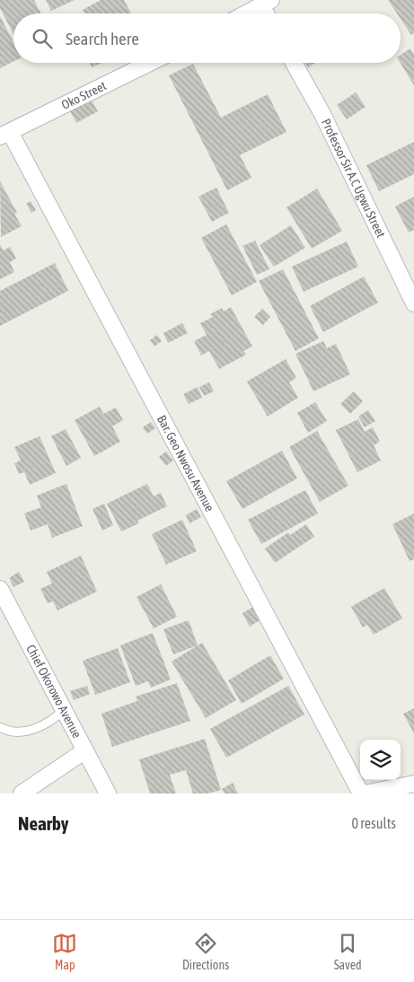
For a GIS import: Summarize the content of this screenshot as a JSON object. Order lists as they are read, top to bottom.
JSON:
{
  "streets": {
    "street": [
      "Oko Street",
      "Professor Sir A.C Ugwu Street",
      "Bar. Geo Nwosu Avenue",
      "Chief Okorowo Avenue"
    ]
  },
  "crossings": [
    ["Oko Street", "Bar. Geo Nwosu Avenue"]
  ],
  "page": {
    "search": "Search here",
    "heading": ["Nearby", "0 results"],
    "nav": ["Map", "Directions", "Saved"]
  }
}
